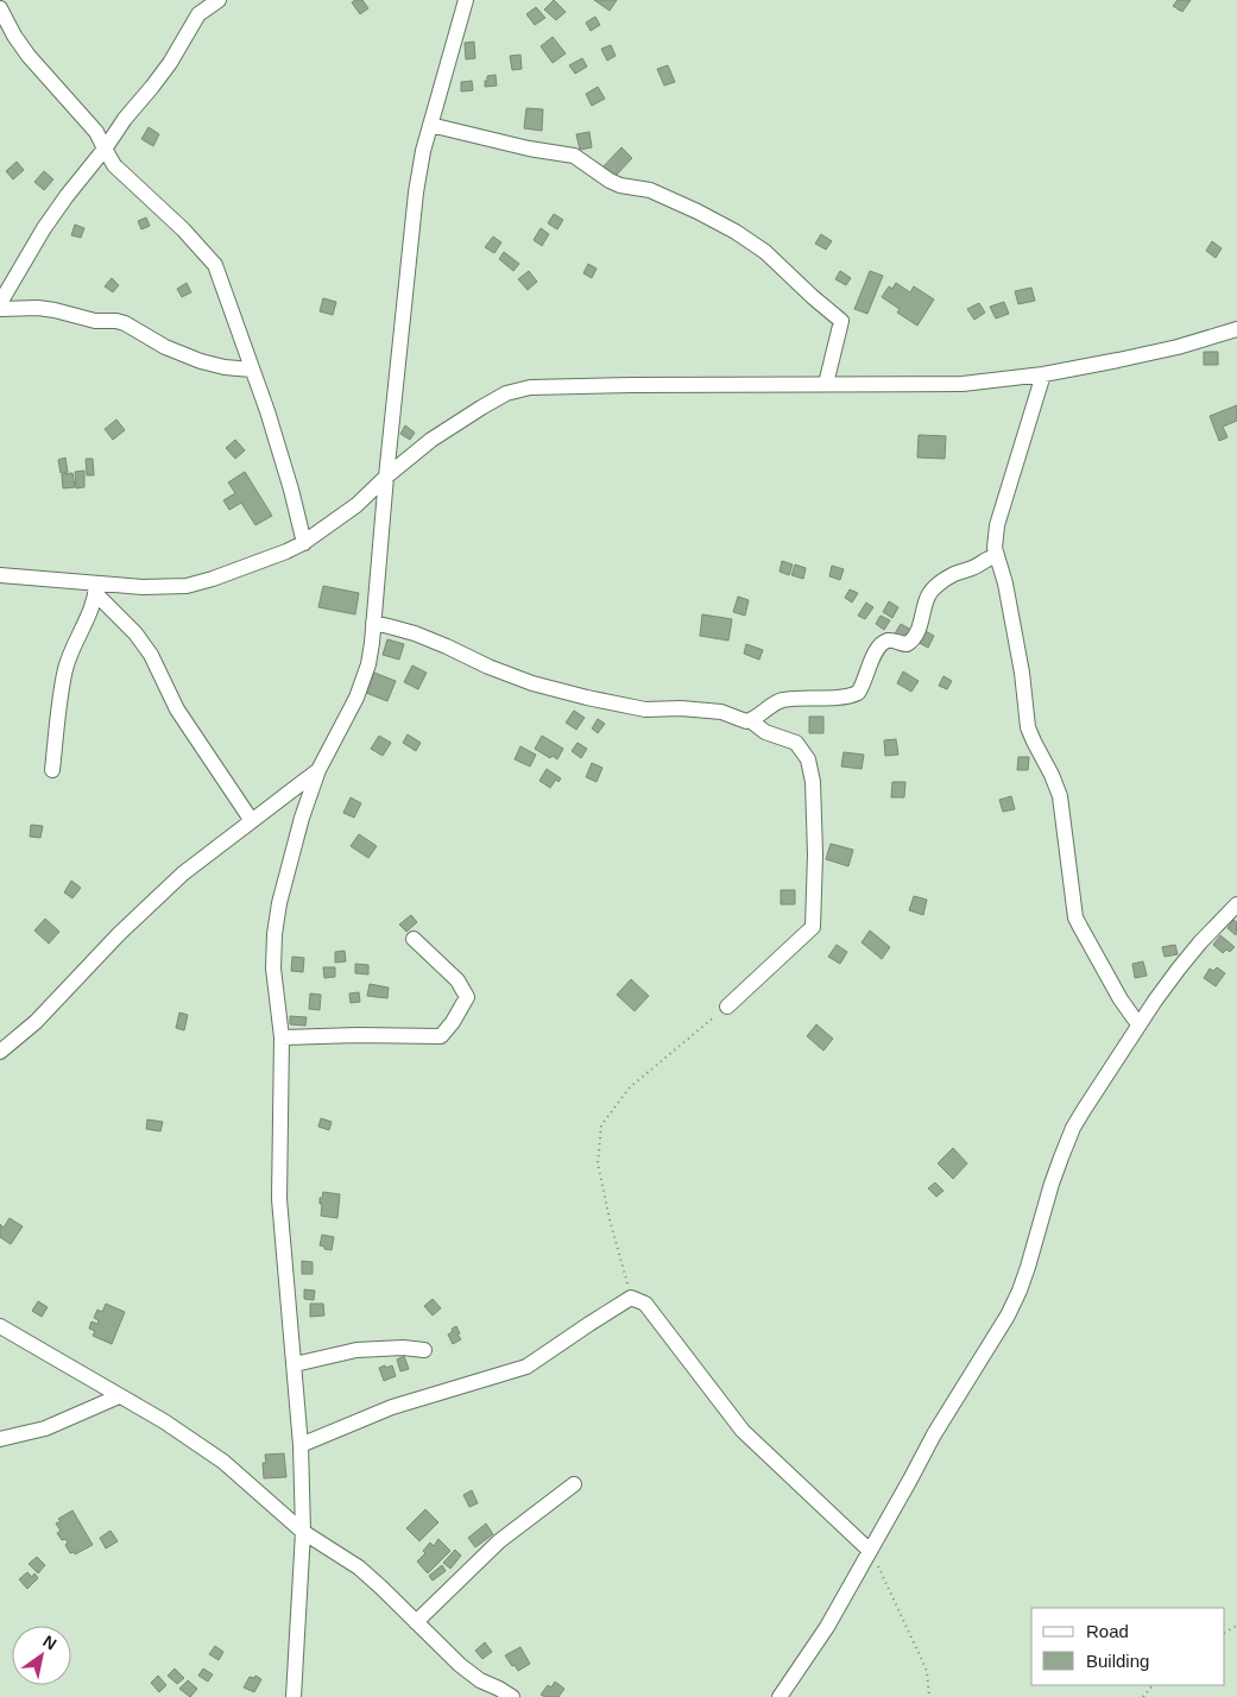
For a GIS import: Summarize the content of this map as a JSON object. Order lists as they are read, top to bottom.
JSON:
{
  "legend": ["Road", "Building"],
  "north": "top right"
}
